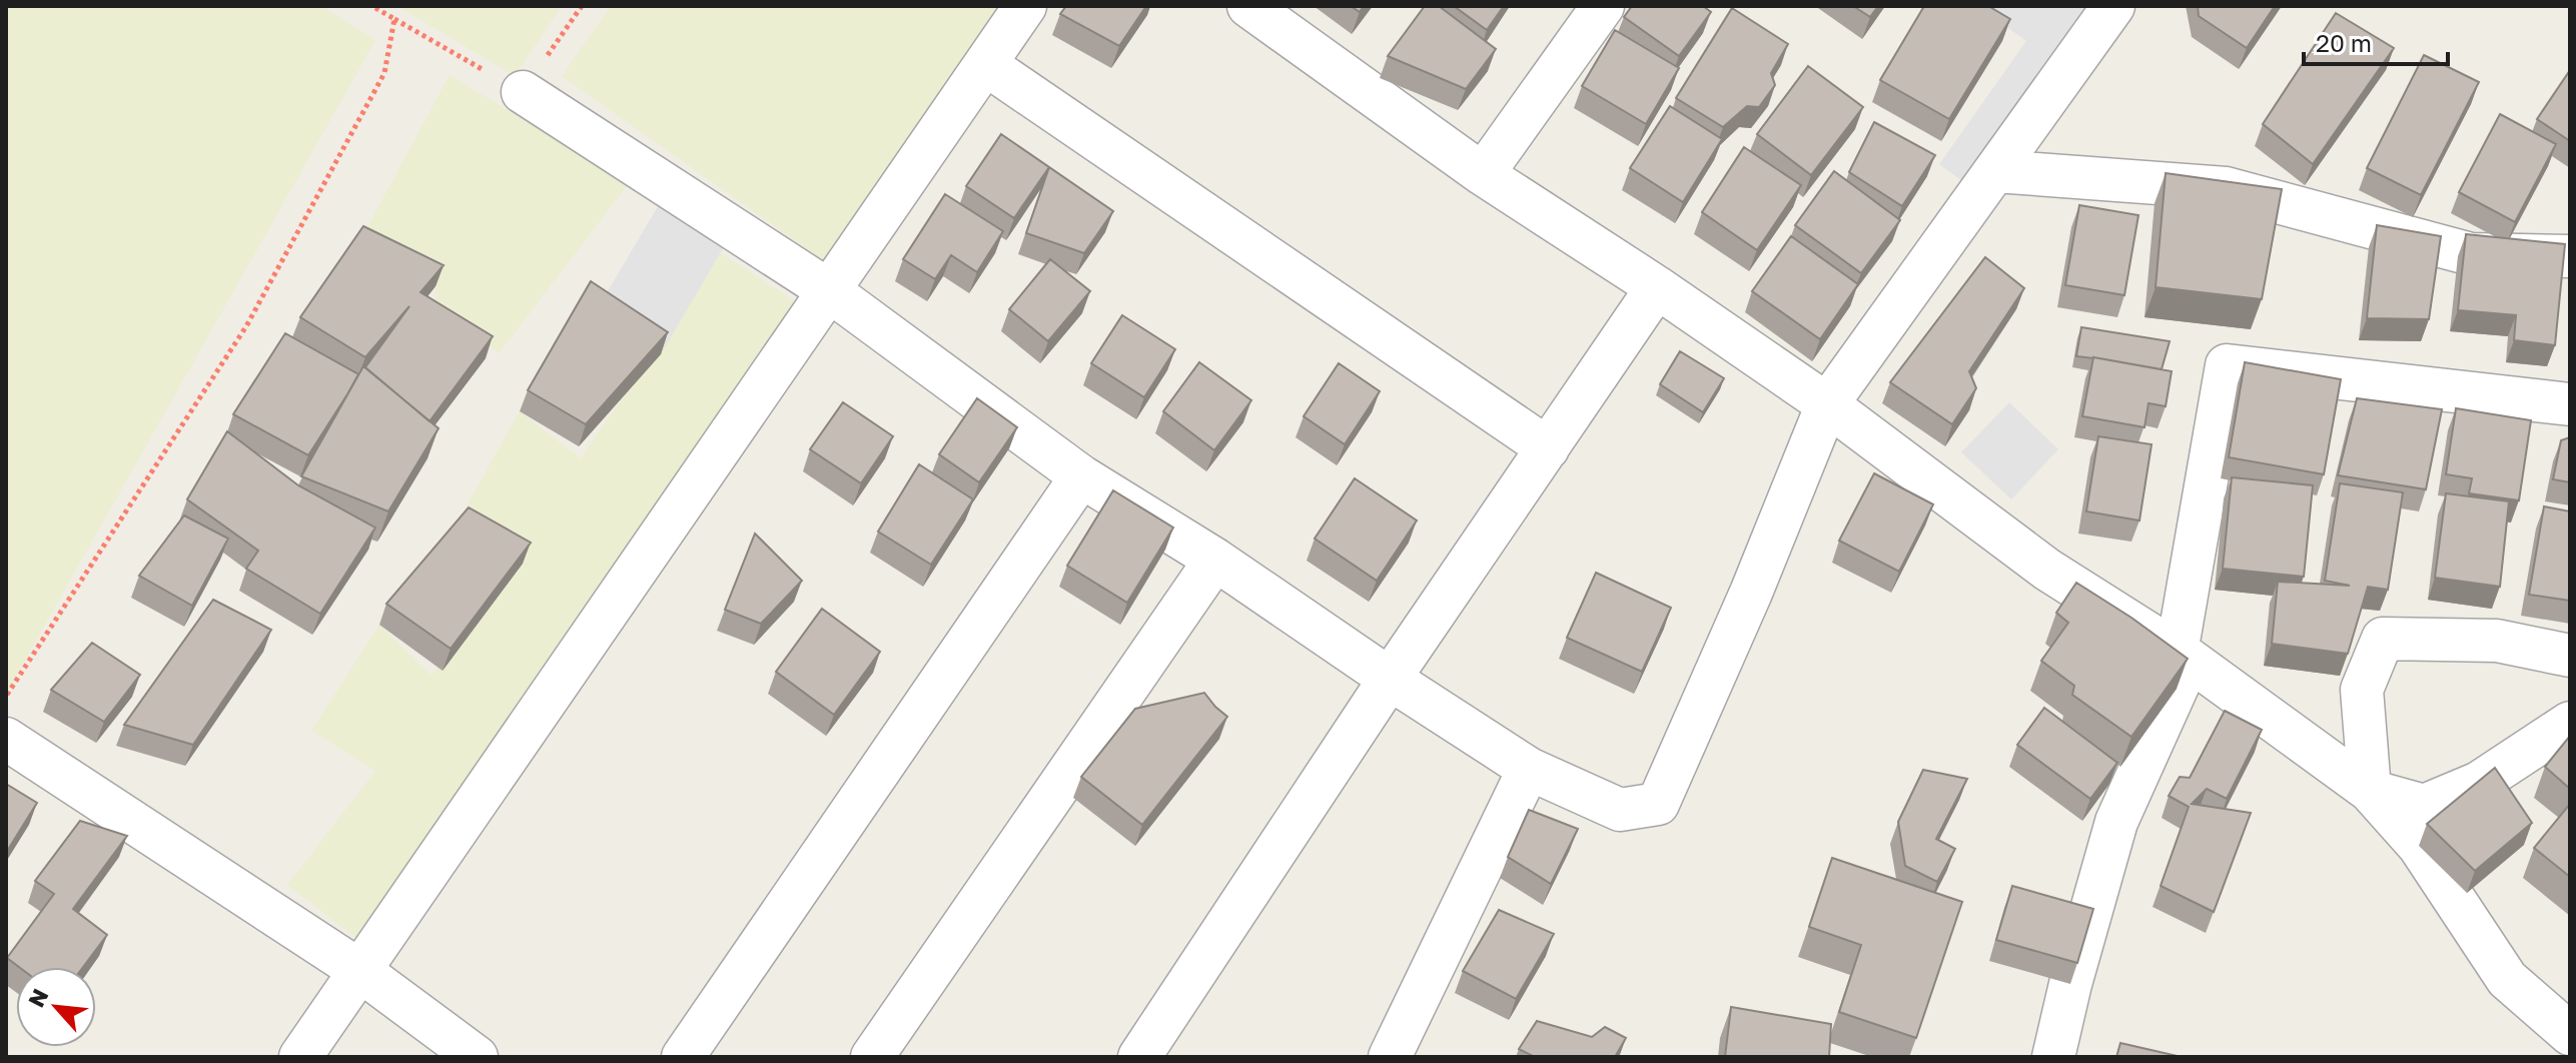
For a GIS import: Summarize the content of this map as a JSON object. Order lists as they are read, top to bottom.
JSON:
{
  "scale_bar": "20 m",
  "north": "top left"
}
